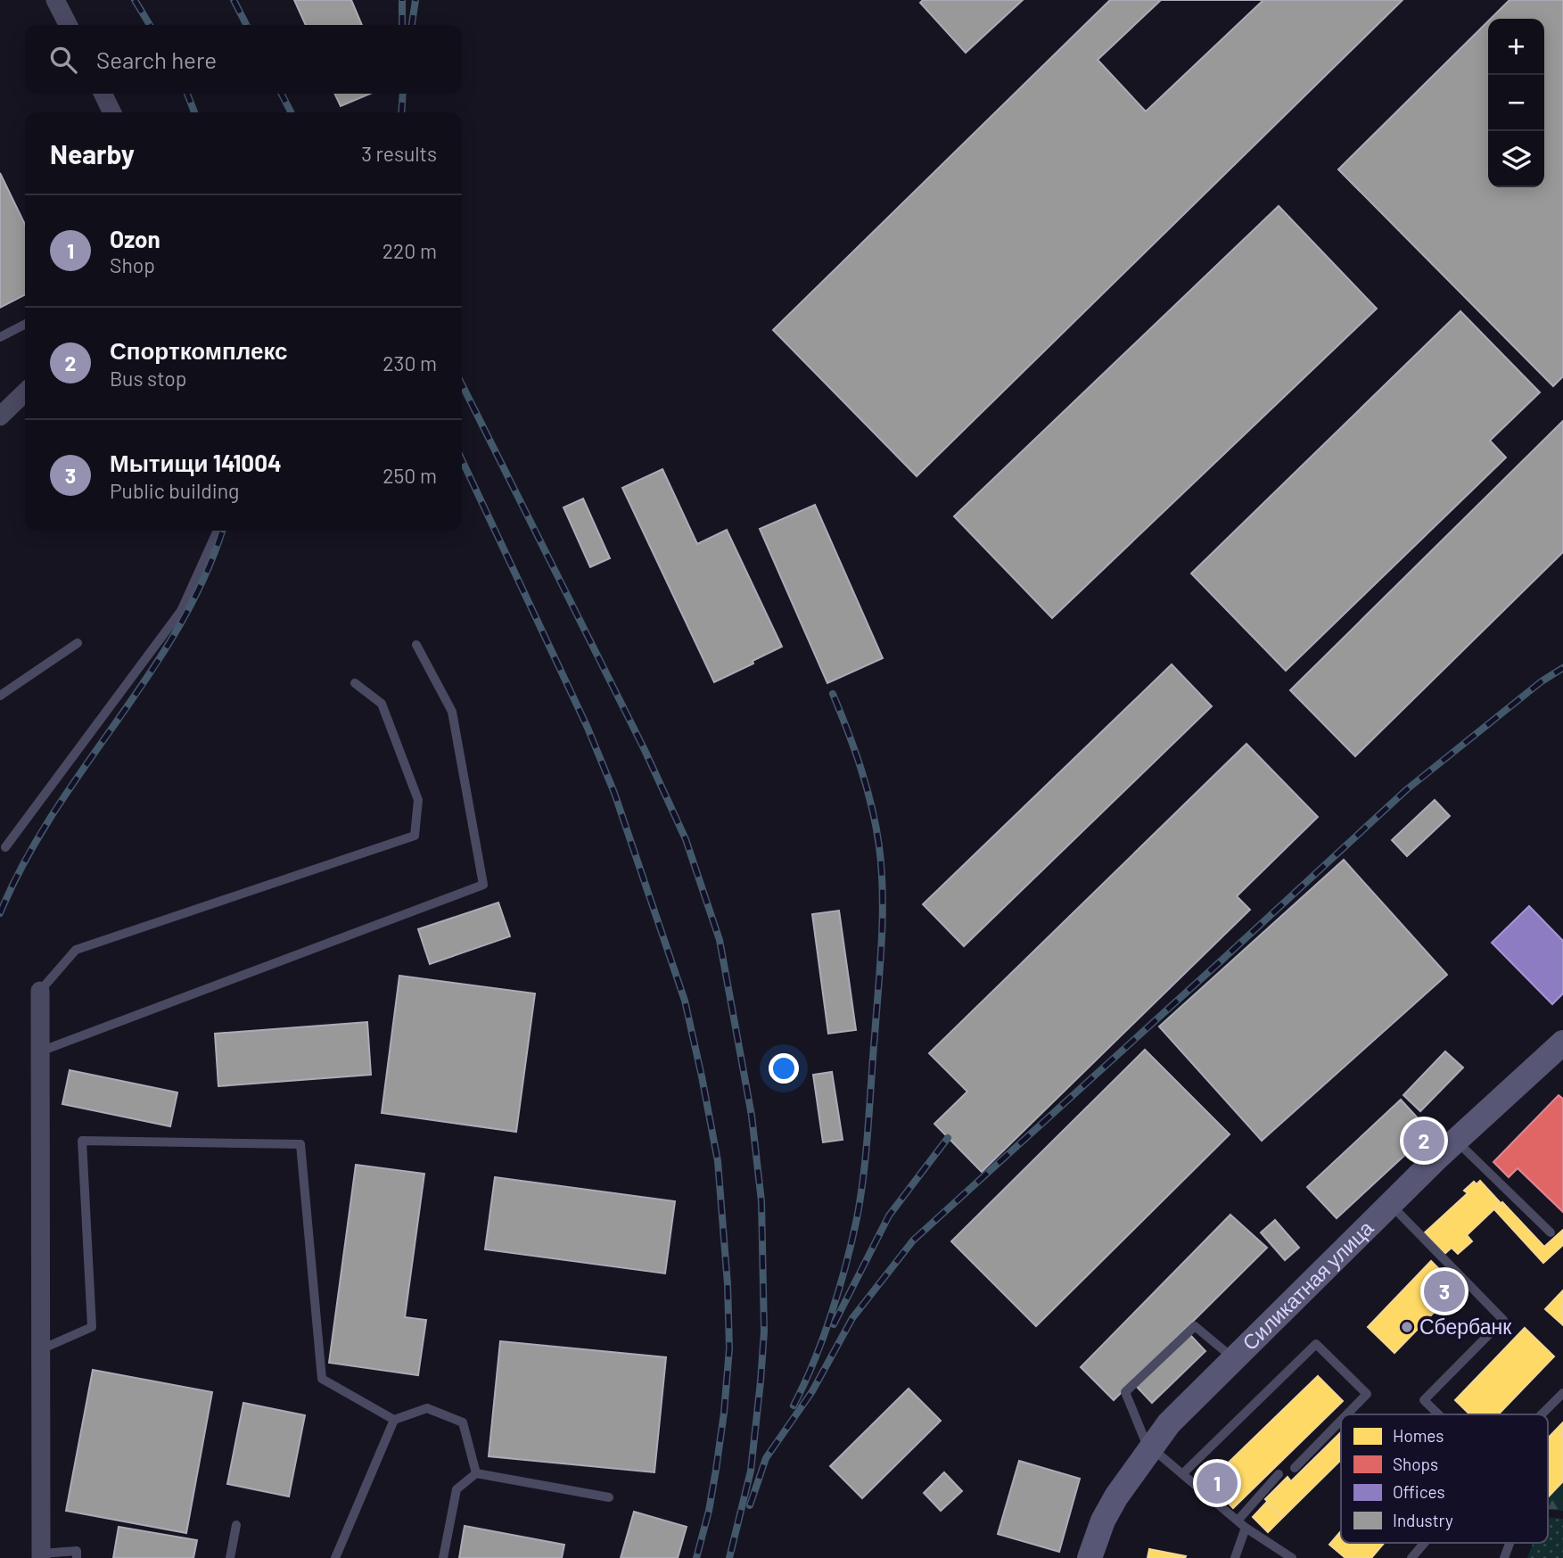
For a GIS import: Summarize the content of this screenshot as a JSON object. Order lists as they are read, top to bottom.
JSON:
{
  "streets": {
    "street": ["Силикатная улица"]
  },
  "places": ["Сбербанк"],
  "legend": [
    "Homes",
    "Shops",
    "Offices",
    "Industry"
  ],
  "page": {
    "map_buttons": ["+", "−"],
    "search": "Search here",
    "heading": ["Nearby", "3 results"],
    "list": [
      {
        "mark": "1",
        "name": "Ozon",
        "note": "Shop",
        "value": "220 m"
      },
      {
        "mark": "2",
        "name": "Спорткомплекс",
        "note": "Bus stop",
        "value": "230 m"
      },
      {
        "mark": "3",
        "name": "Мытищи 141004",
        "note": "Public building",
        "value": "250 m"
      }
    ],
    "pins": ["2", "3", "1"]
  }
}
